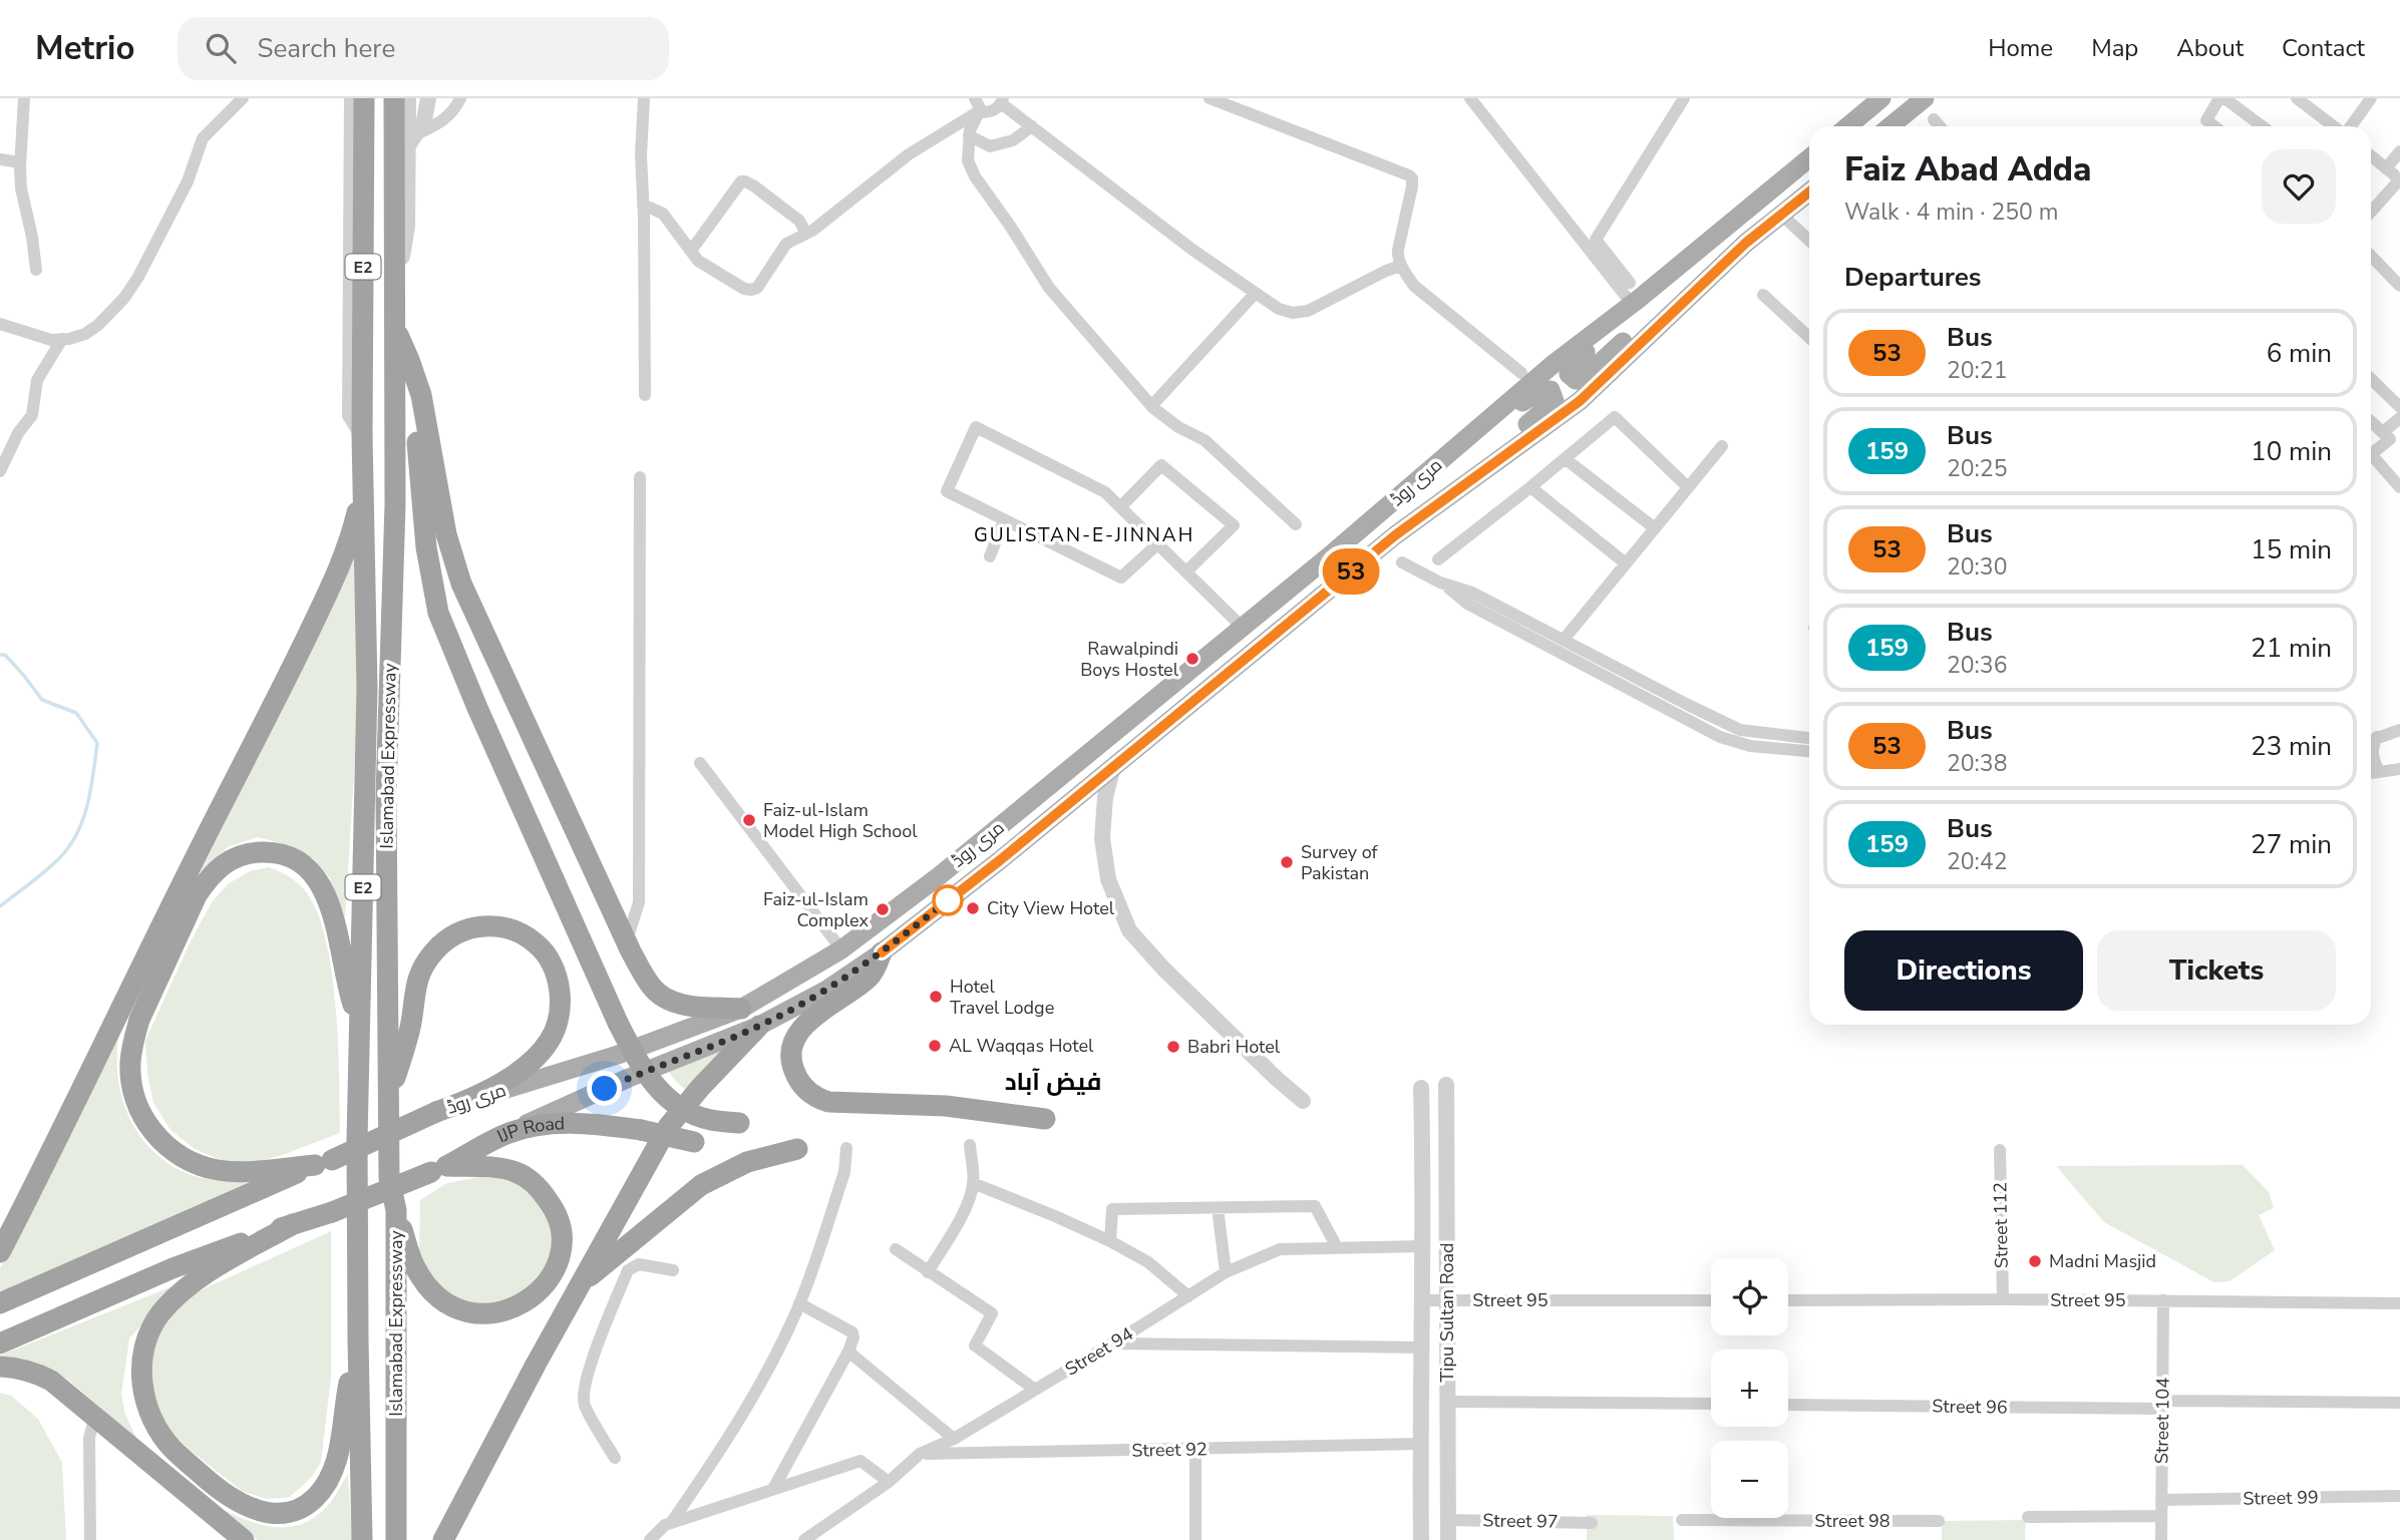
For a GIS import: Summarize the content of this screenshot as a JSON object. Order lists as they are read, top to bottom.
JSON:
{
  "streets": {
    "highway": [
      "E2",
      "مری روڈ",
      "Islamabad Expressway",
      "IJP Road"
    ],
    "street": [
      "Street 112",
      "Street 95",
      "Tipu Sultan Road",
      "Street 94",
      "Street 96",
      "Street 104",
      "Street 92",
      "Street 99",
      "Street 97",
      "Street 98"
    ]
  },
  "crossings": [
    ["مری روڈ", "IJP Road"],
    ["Street 112", "Street 95"],
    ["Street 95", "Tipu Sultan Road"],
    ["Street 95", "Street 104"],
    ["Tipu Sultan Road", "Street 94"],
    ["Tipu Sultan Road", "Street 92"],
    ["Tipu Sultan Road", "Street 97"],
    ["Street 94", "Street 92"],
    ["Street 96", "Street 104"],
    ["Street 104", "Street 99"]
  ],
  "districts": ["GULISTAN-E-JINNAH", "فیض آباد"],
  "places": [
    "Rawalpindi Boys Hostel",
    "Faiz-ul-Islam Model High School",
    "Survey of Pakistan",
    "City View Hotel",
    "Faiz-ul-Islam Complex",
    "Hotel Travel Lodge",
    "AL Waqqas Hotel",
    "Babri Hotel",
    "Madni Masjid"
  ],
  "lines": ["bus line 53"],
  "page": {
    "header": "Metrio",
    "search": "Search here",
    "nav": [
      "Home",
      "Map",
      "About",
      "Contact"
    ],
    "on_map": "53",
    "heading": [
      ["Faiz Abad Adda", "Walk · 4 min · 250 m"],
      "Departures"
    ],
    "list": [
      {
        "mark": "53",
        "name": "Bus",
        "note": "20:21",
        "value": "6 min"
      },
      {
        "mark": "159",
        "name": "Bus",
        "note": "20:25",
        "value": "10 min"
      },
      {
        "mark": "53",
        "name": "Bus",
        "note": "20:30",
        "value": "15 min"
      },
      {
        "mark": "159",
        "name": "Bus",
        "note": "20:36",
        "value": "21 min"
      },
      {
        "mark": "53",
        "name": "Bus",
        "note": "20:38",
        "value": "23 min"
      },
      {
        "mark": "159",
        "name": "Bus",
        "note": "20:42",
        "value": "27 min"
      }
    ],
    "buttons": ["Directions", "Tickets"],
    "map_buttons": ["+", "−"]
  }
}
